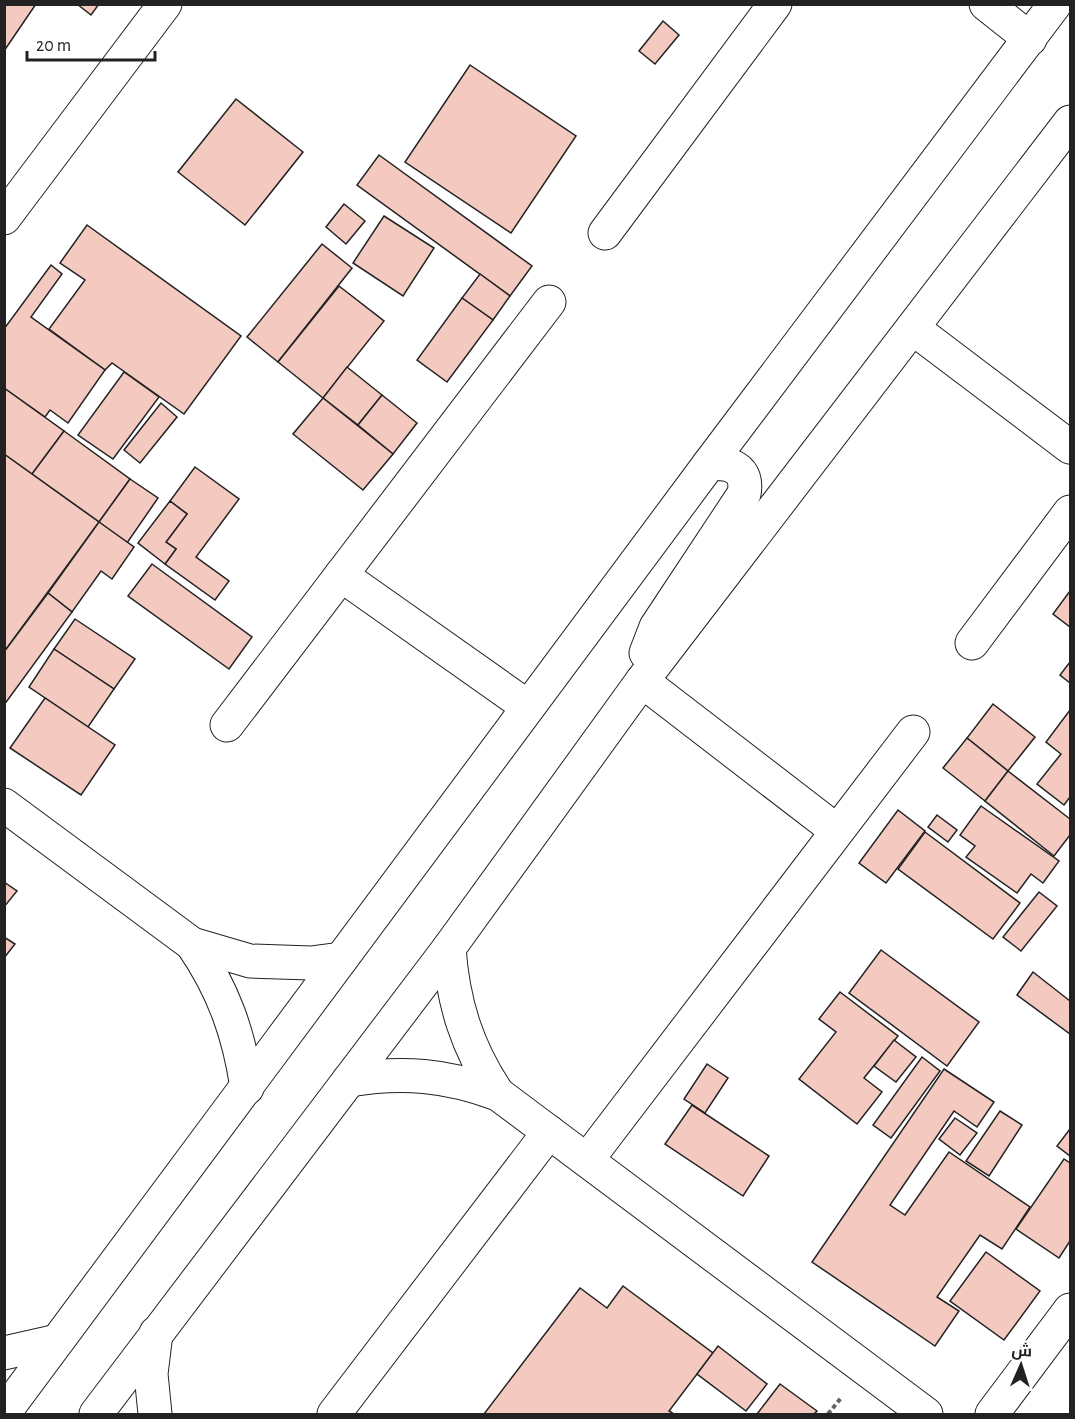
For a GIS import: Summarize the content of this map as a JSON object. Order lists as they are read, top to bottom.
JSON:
{
  "scale_bar": "20 m",
  "north": "top"
}
